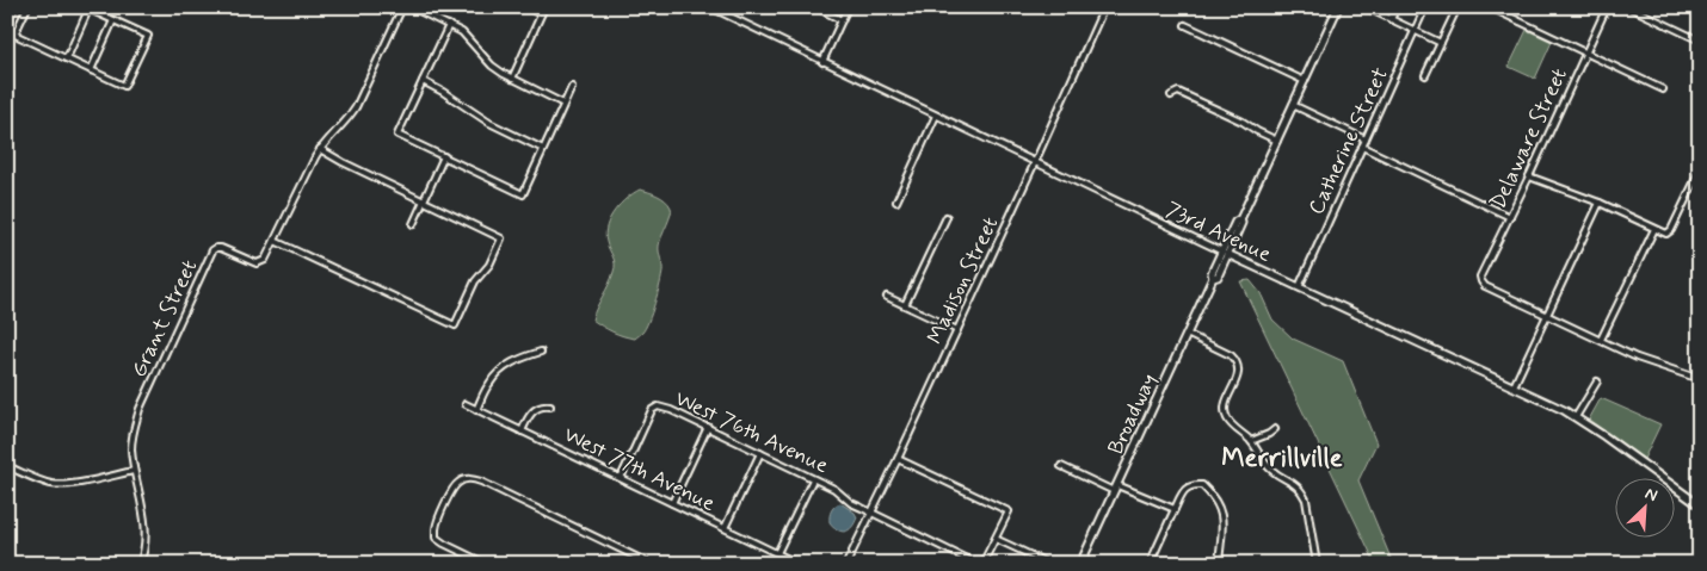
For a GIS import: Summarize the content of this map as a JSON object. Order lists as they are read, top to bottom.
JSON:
{
  "streets": {
    "main road": ["73rd Avenue", "Broadway"],
    "street": [
      "Delaware Street",
      "Catherine Street",
      "Madison Street",
      "Grant Street",
      "West 76th Avenue",
      "West 77th Avenue"
    ]
  },
  "crossings": [
    ["Catherine Street", "73rd Avenue"],
    ["73rd Avenue", "Madison Street"],
    ["73rd Avenue", "Broadway"],
    ["Madison Street", "West 76th Avenue"],
    ["West 76th Avenue", "West 77th Avenue"]
  ],
  "districts": ["Merrillville"],
  "north": "top right"
}
